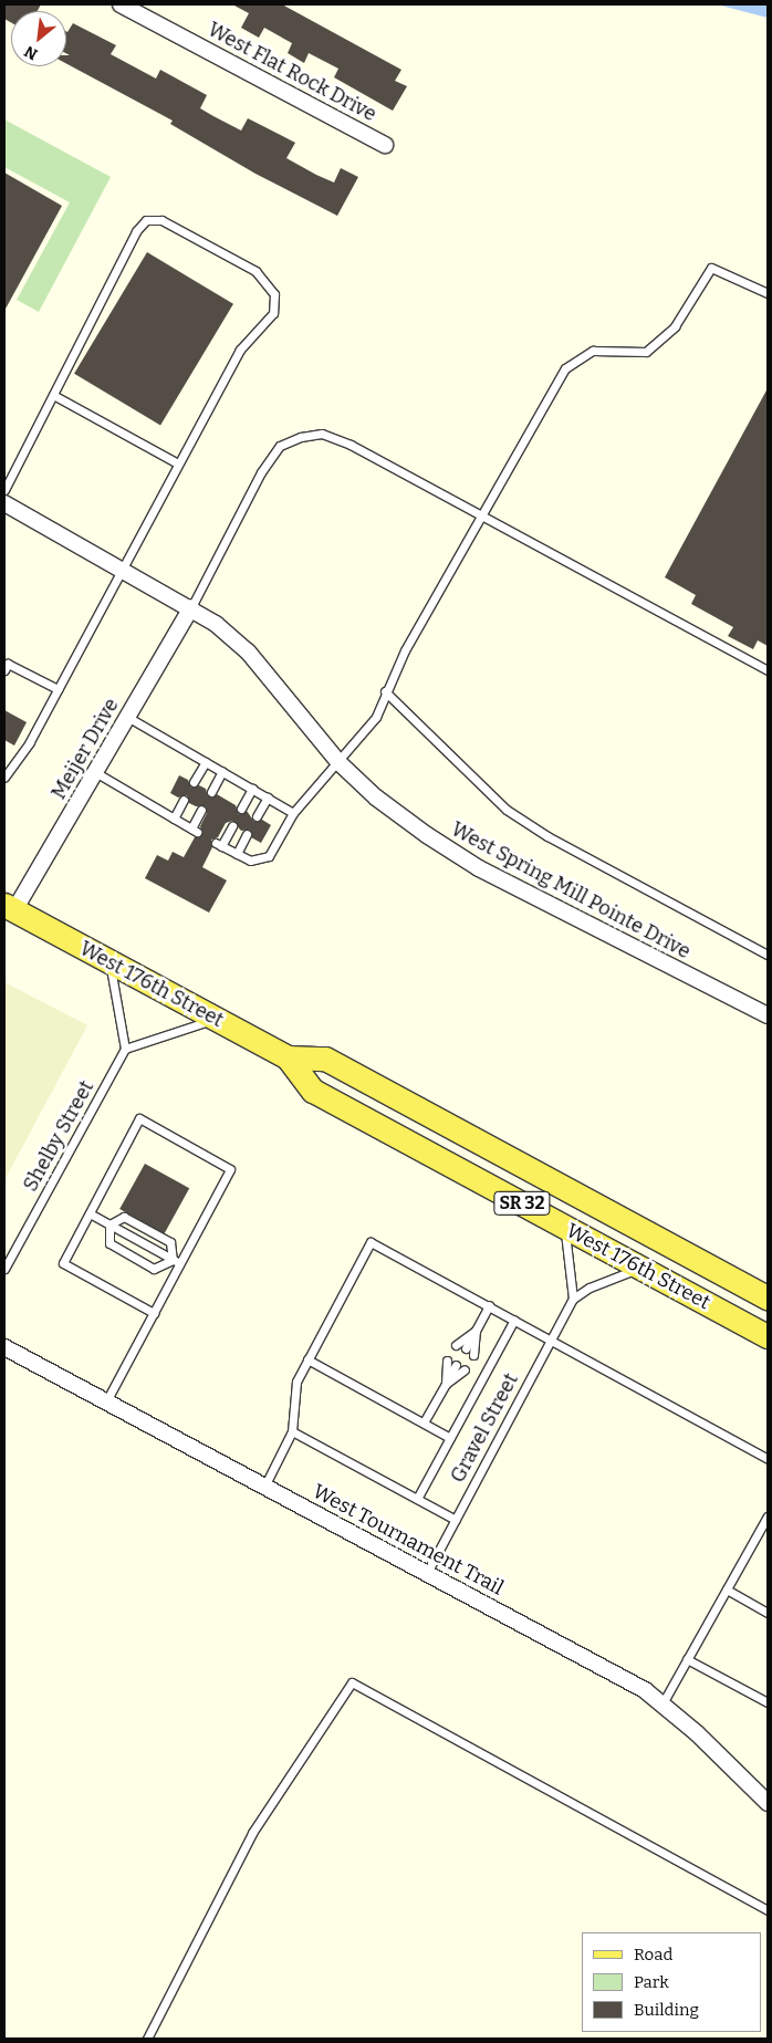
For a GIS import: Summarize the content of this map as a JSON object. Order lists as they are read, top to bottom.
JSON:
{
  "streets": {
    "main road": ["West 176th Street", "SR 32"],
    "street": [
      "West Flat Rock Drive",
      "Meijer Drive",
      "West Spring Mill Pointe Drive",
      "West Tournament Trail"
    ],
    "lane": ["Shelby Street", "Gravel Street"]
  },
  "crossings": [
    ["Meijer Drive", "West Spring Mill Pointe Drive"],
    ["Meijer Drive", "West 176th Street"],
    ["West 176th Street", "Gravel Street"],
    ["Gravel Street", "West Tournament Trail"]
  ],
  "legend": ["Road", "Park", "Building"],
  "north": "bottom left"
}
